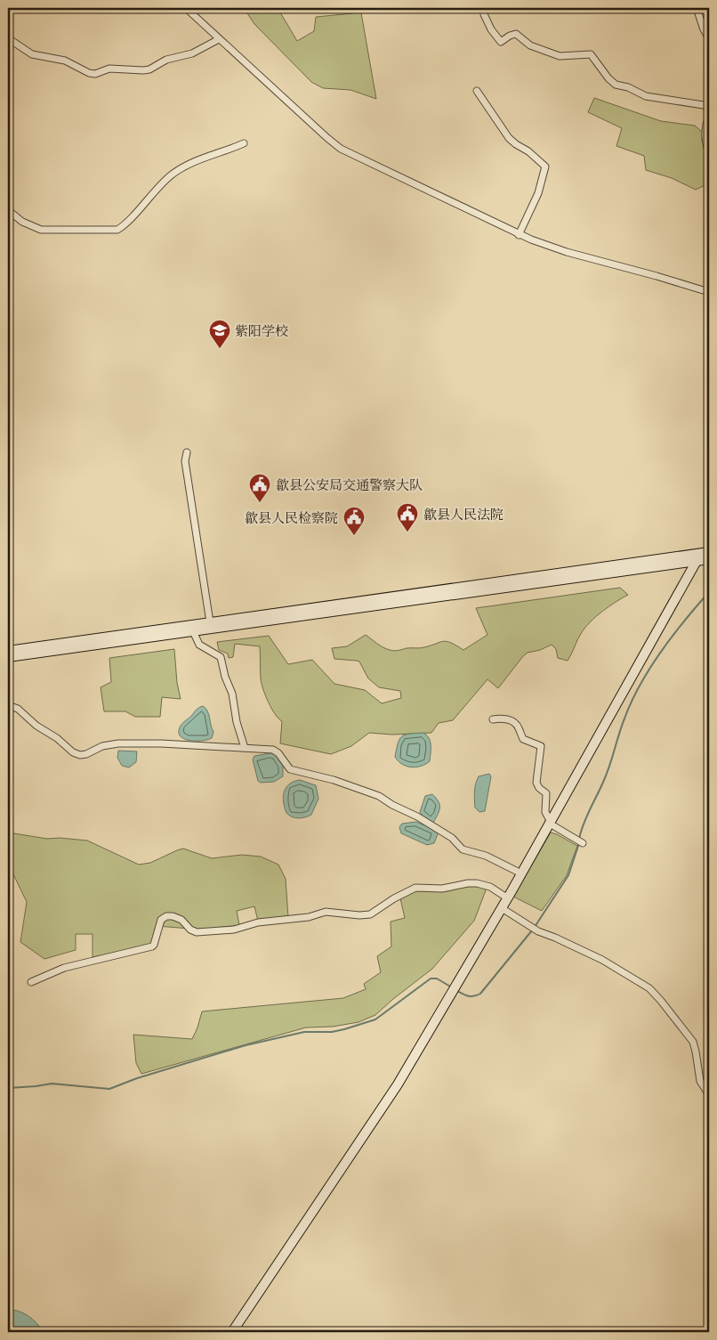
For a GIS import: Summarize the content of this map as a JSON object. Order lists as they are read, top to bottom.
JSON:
{
  "places": {
    "school or university": ["紫阳学校"],
    "public building": ["歙县公安局交通警察大队", "歙县人民法院", "歙县人民检察院"]
  }
}
